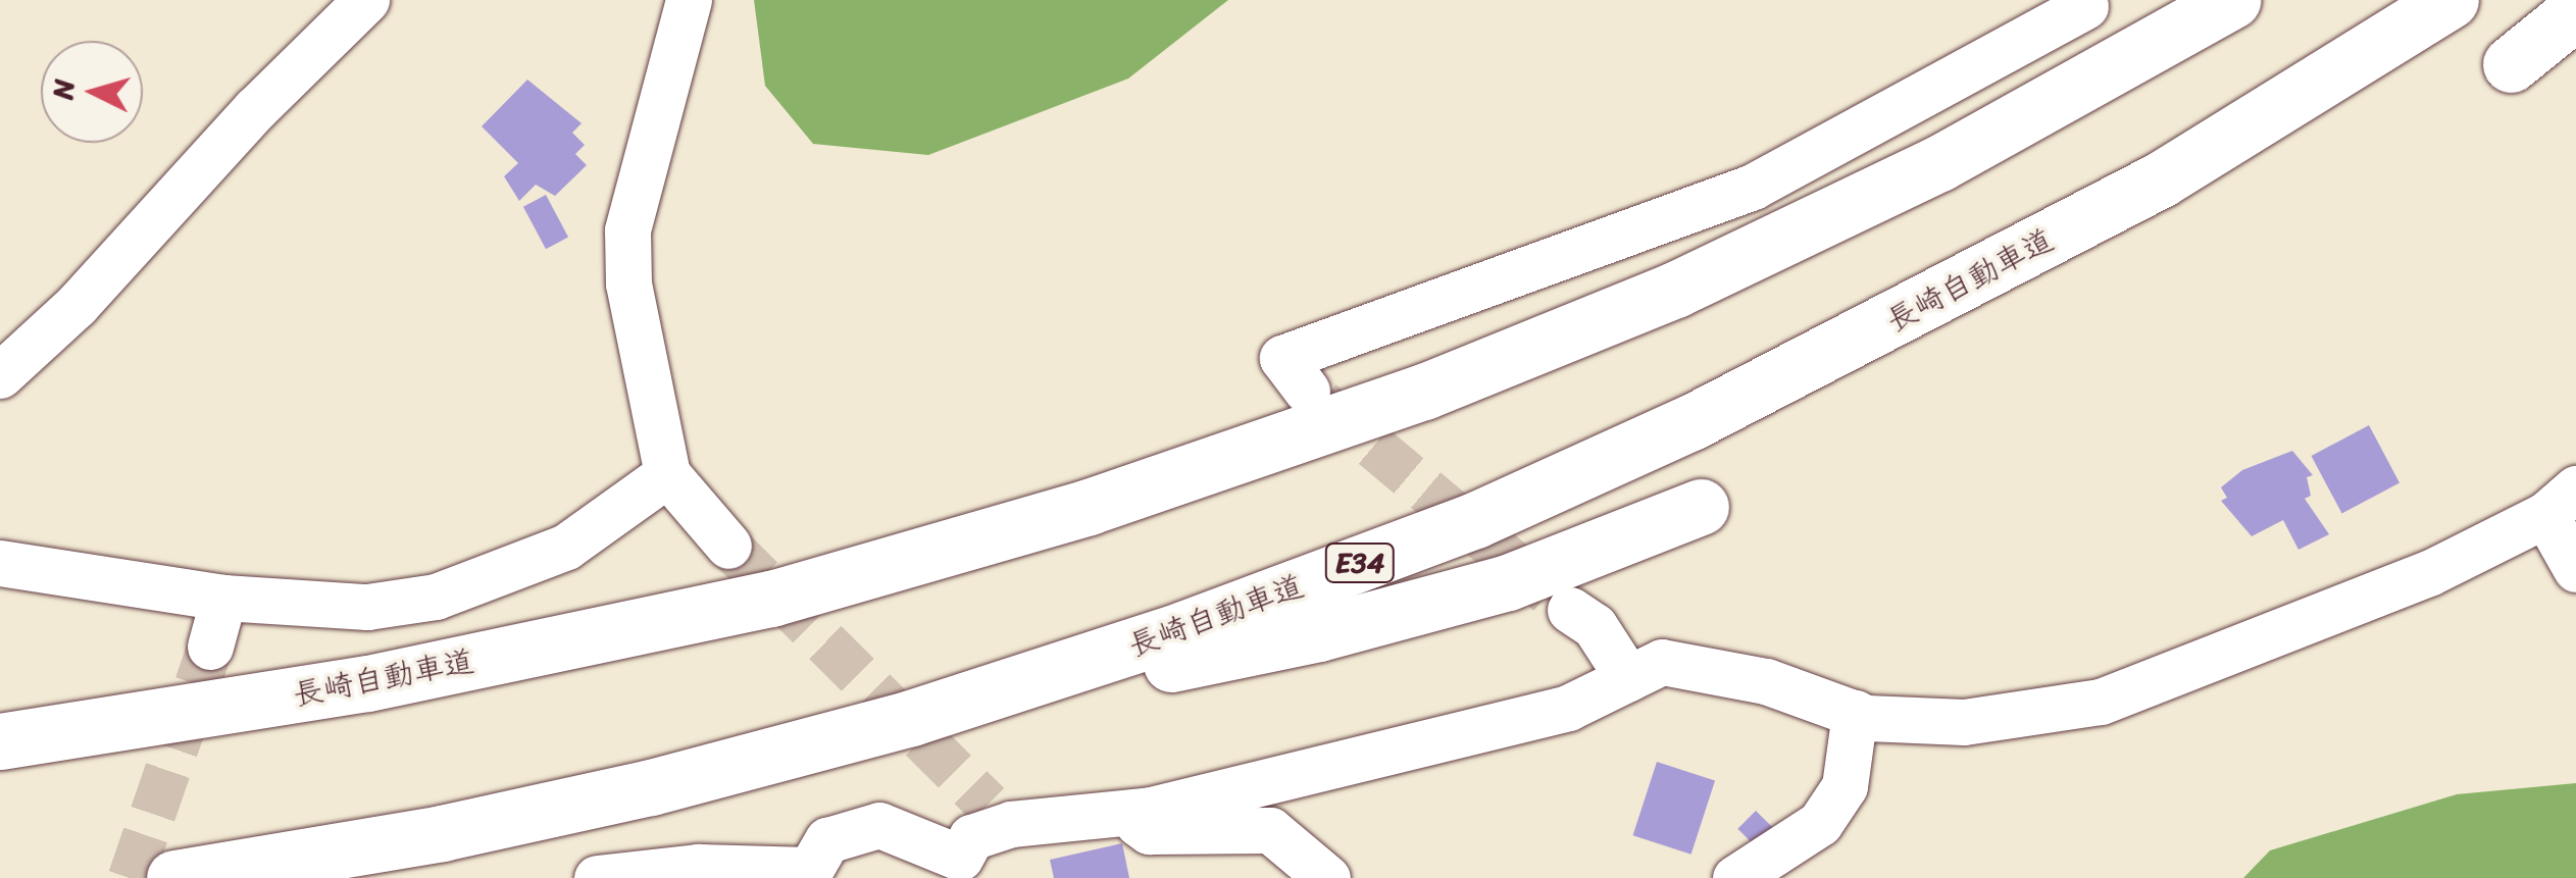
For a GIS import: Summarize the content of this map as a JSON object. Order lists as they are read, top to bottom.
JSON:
{
  "streets": {
    "highway": ["長崎自動車道", "E34"]
  },
  "north": "left"
}
